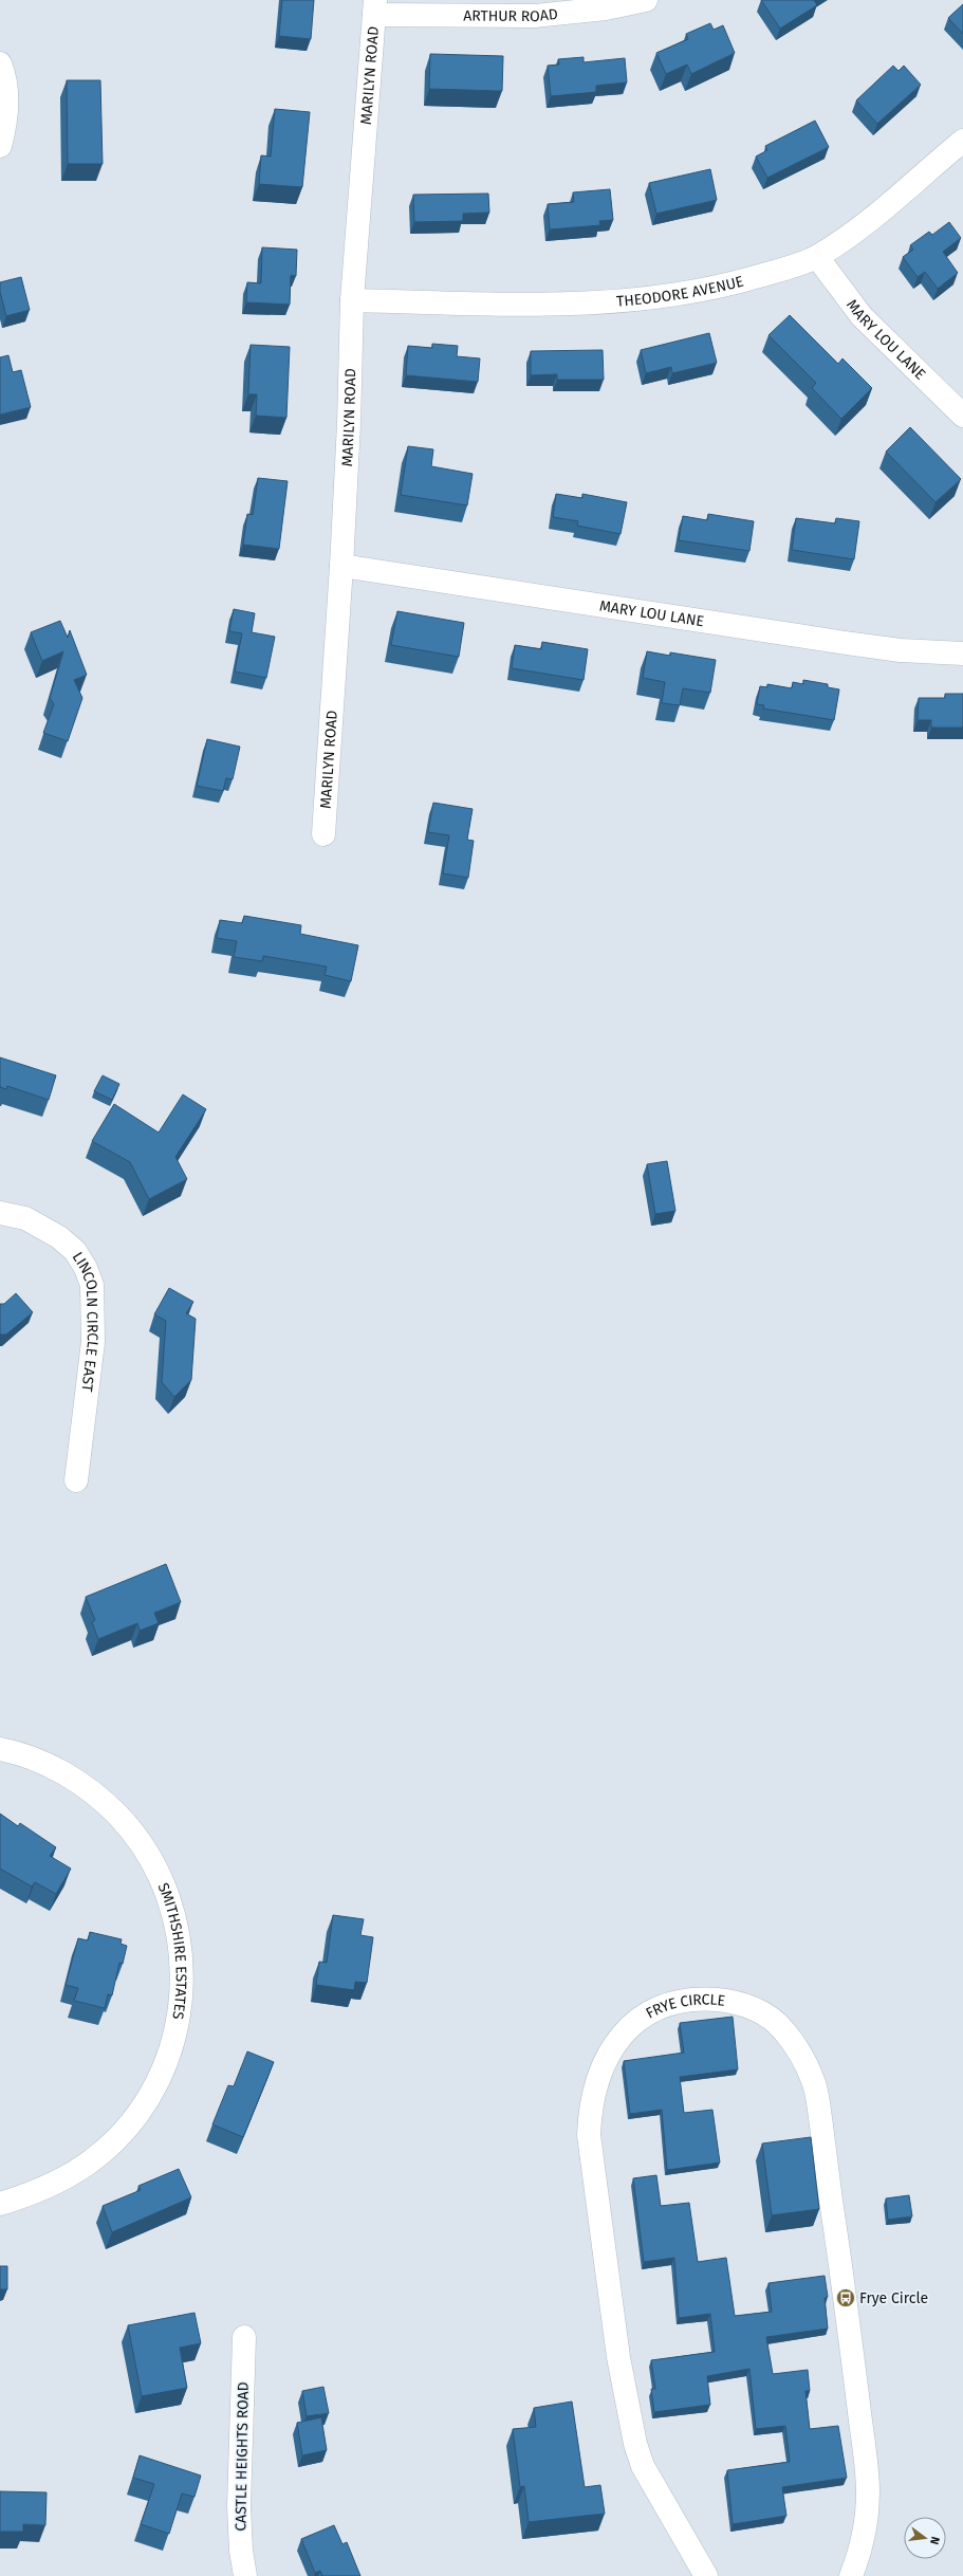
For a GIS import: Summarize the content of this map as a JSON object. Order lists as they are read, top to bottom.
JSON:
{
  "streets": {
    "street": [
      "ARTHUR ROAD",
      "MARILYN ROAD",
      "THEODORE AVENUE",
      "MARY LOU LANE",
      "LINCOLN CIRCLE EAST",
      "SMITHSHIRE ESTATES",
      "FRYE CIRCLE",
      "CASTLE HEIGHTS ROAD"
    ]
  },
  "crossings": [
    ["ARTHUR ROAD", "MARILYN ROAD"],
    ["MARILYN ROAD", "THEODORE AVENUE"],
    ["MARILYN ROAD", "MARY LOU LANE"],
    ["THEODORE AVENUE", "MARY LOU LANE"]
  ],
  "places": {
    "bus stop": ["Frye Circle"]
  },
  "north": "right"
}
